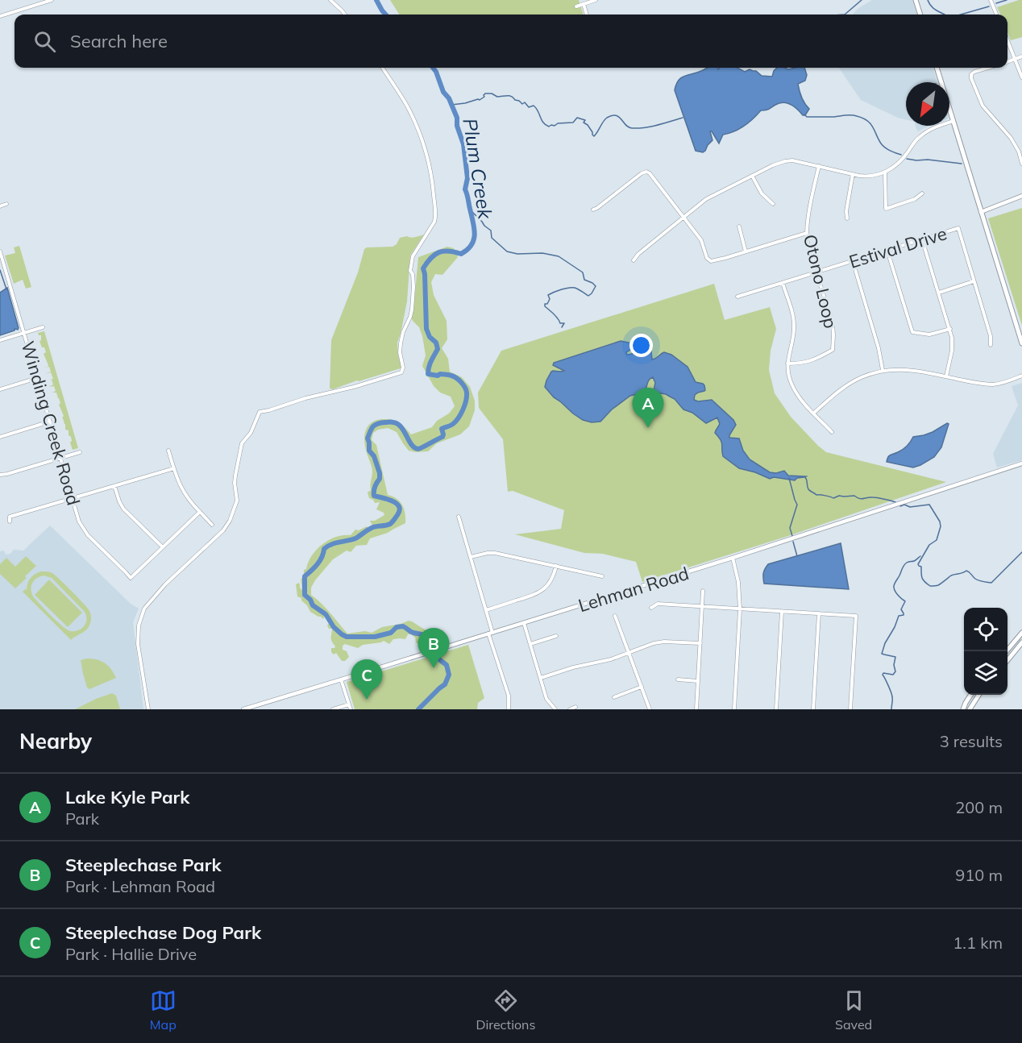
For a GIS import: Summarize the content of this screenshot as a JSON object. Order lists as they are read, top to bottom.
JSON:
{
  "streets": {
    "street": [
      "Estival Drive",
      "Otono Loop",
      "Winding Creek Road",
      "Lehman Road"
    ]
  },
  "crossings": [
    ["Estival Drive", "Otono Loop"]
  ],
  "water": ["Plum Creek"],
  "north": "bottom left",
  "page": {
    "search": "Search here",
    "pins": ["A", "B", "C"],
    "heading": ["Nearby", "3 results"],
    "list": [
      {
        "mark": "A",
        "name": "Lake Kyle Park",
        "note": "Park",
        "value": "200 m"
      },
      {
        "mark": "B",
        "name": "Steeplechase Park",
        "note": "Park · Lehman Road",
        "value": "910 m"
      },
      {
        "mark": "C",
        "name": "Steeplechase Dog Park",
        "note": "Park · Hallie Drive",
        "value": "1.1 km"
      }
    ],
    "nav": ["Map", "Directions", "Saved"]
  }
}
